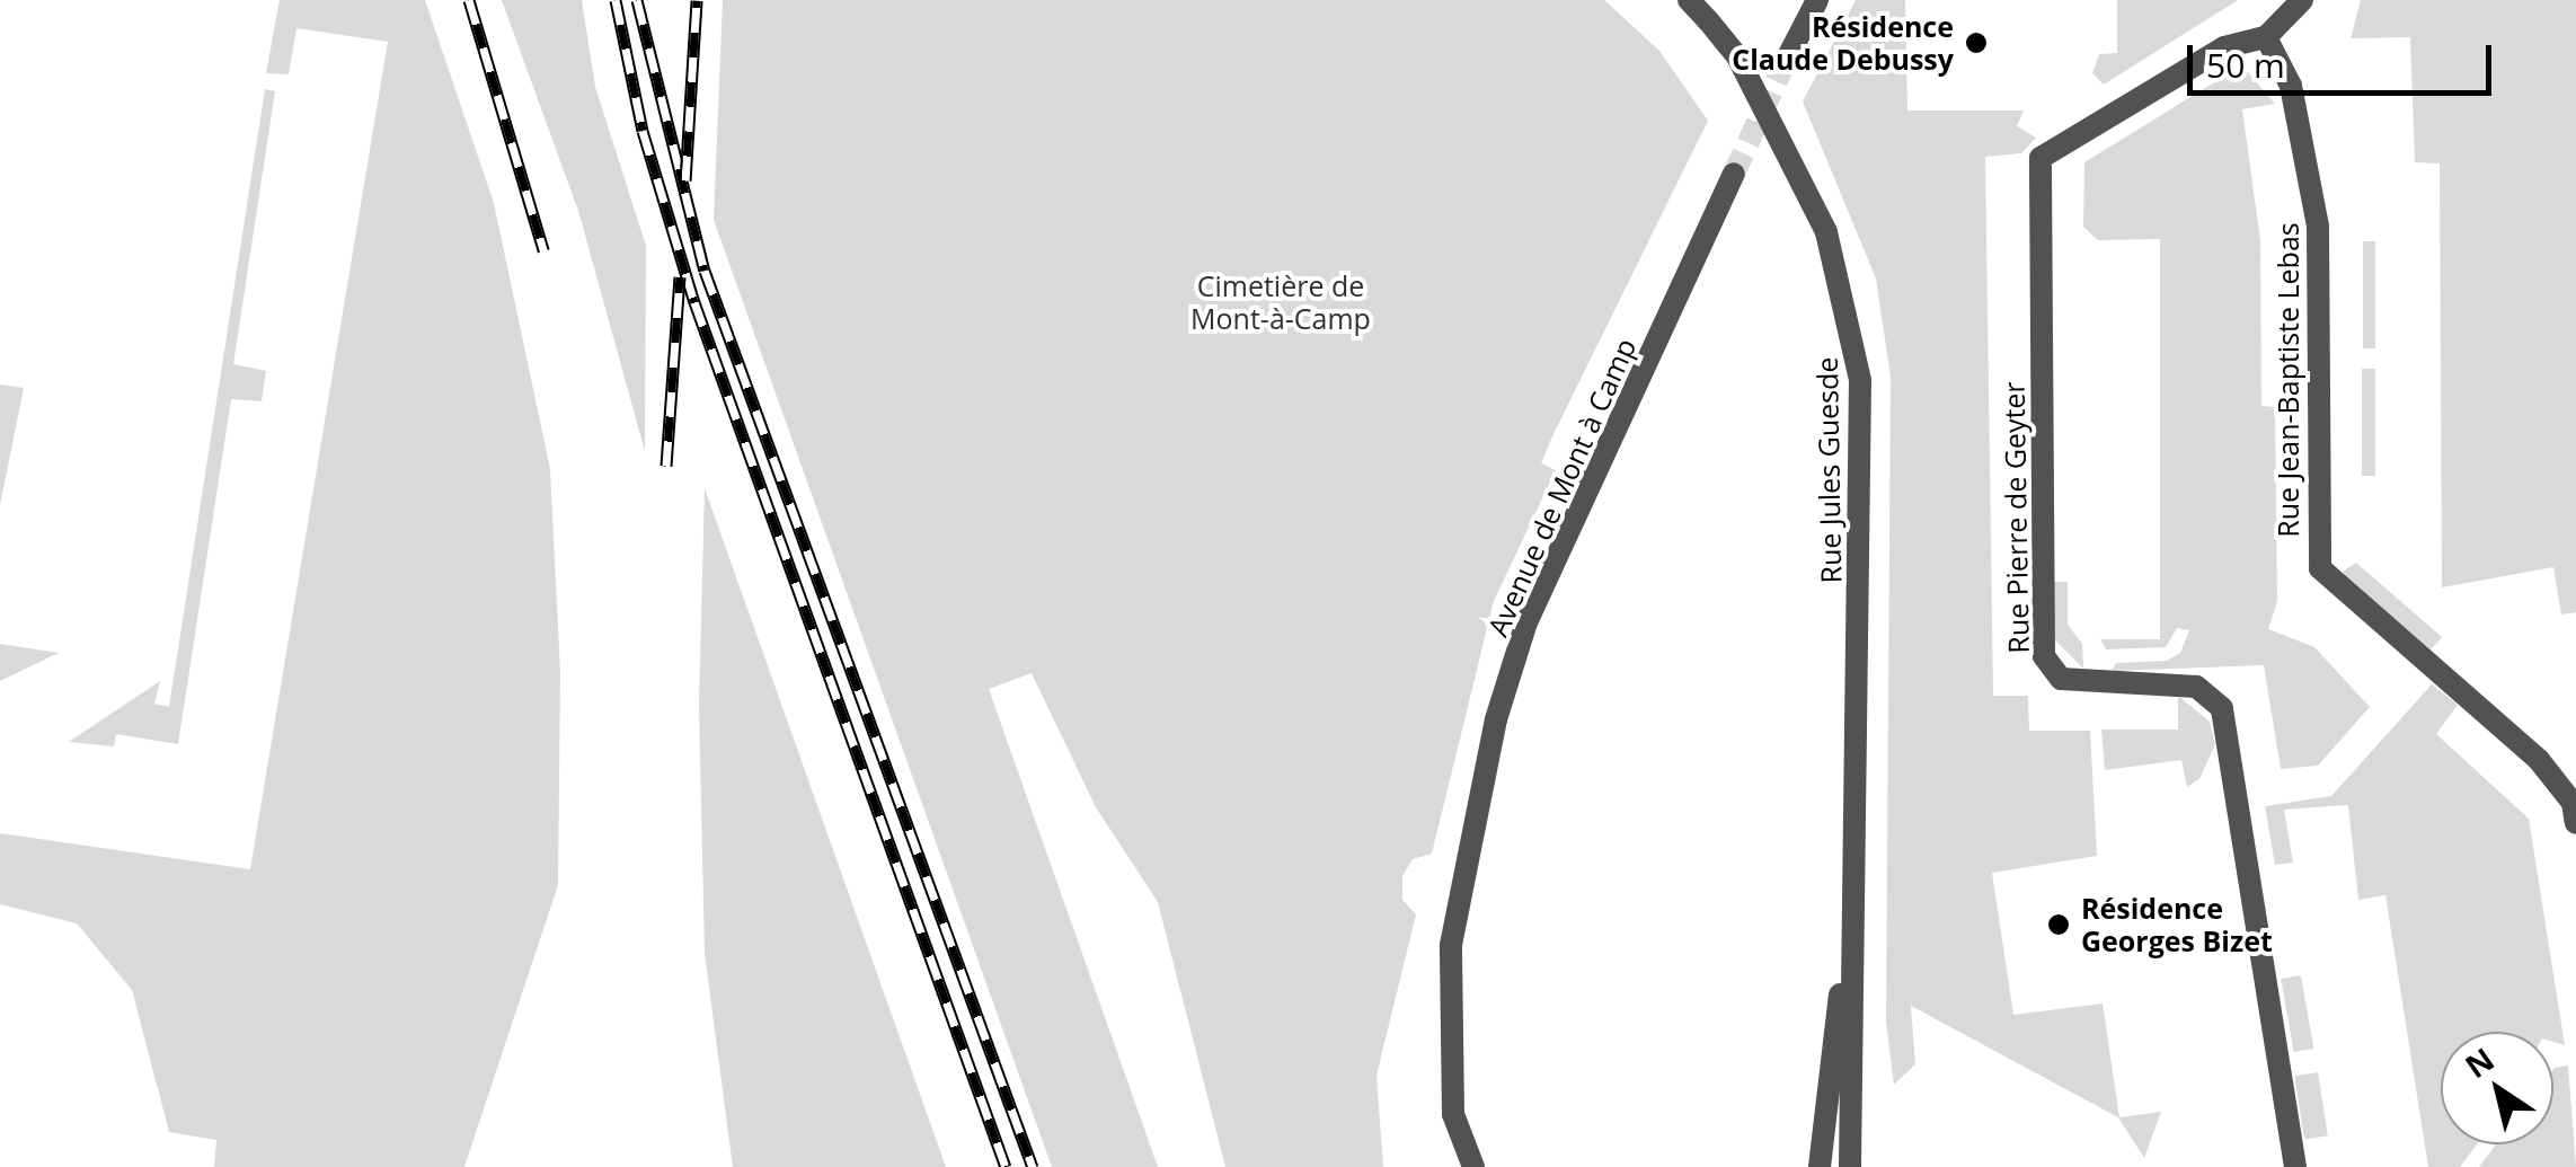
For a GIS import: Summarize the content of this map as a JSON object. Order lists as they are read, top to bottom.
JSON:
{
  "streets": {
    "street": [
      "Rue Jean-Baptiste Lebas",
      "Rue Jules Guesde",
      "Avenue de Mont à Camp",
      "Rue Pierre de Geyter"
    ]
  },
  "crossings": [
    ["Rue Jean-Baptiste Lebas", "Rue Pierre de Geyter"]
  ],
  "parks": ["Cimetière de Mont-à-Camp"],
  "places": ["Résidence Claude Debussy", "Résidence Georges Bizet"],
  "scale_bar": "50 m",
  "north": "top left"
}
